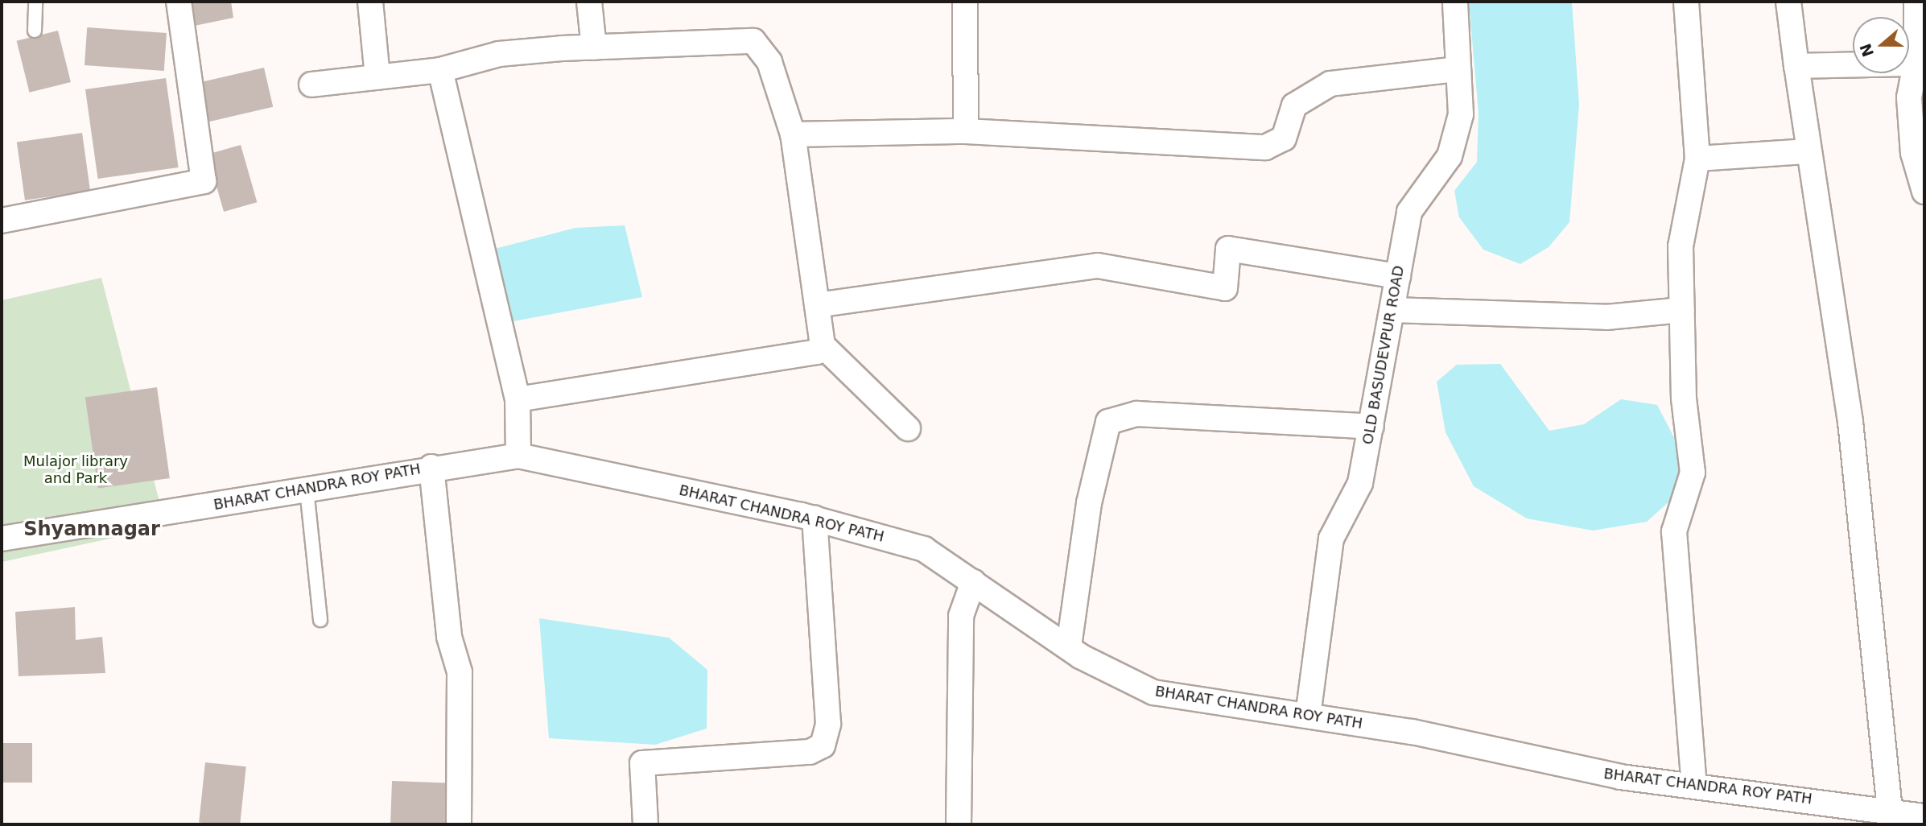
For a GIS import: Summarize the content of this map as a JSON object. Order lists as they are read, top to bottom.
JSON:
{
  "streets": {
    "street": ["OLD BASUDEVPUR ROAD", "BHARAT CHANDRA ROY PATH"]
  },
  "crossings": [
    ["OLD BASUDEVPUR ROAD", "BHARAT CHANDRA ROY PATH"]
  ],
  "districts": ["Shyamnagar"],
  "parks": ["Mulajor library and Park"],
  "north": "left"
}
